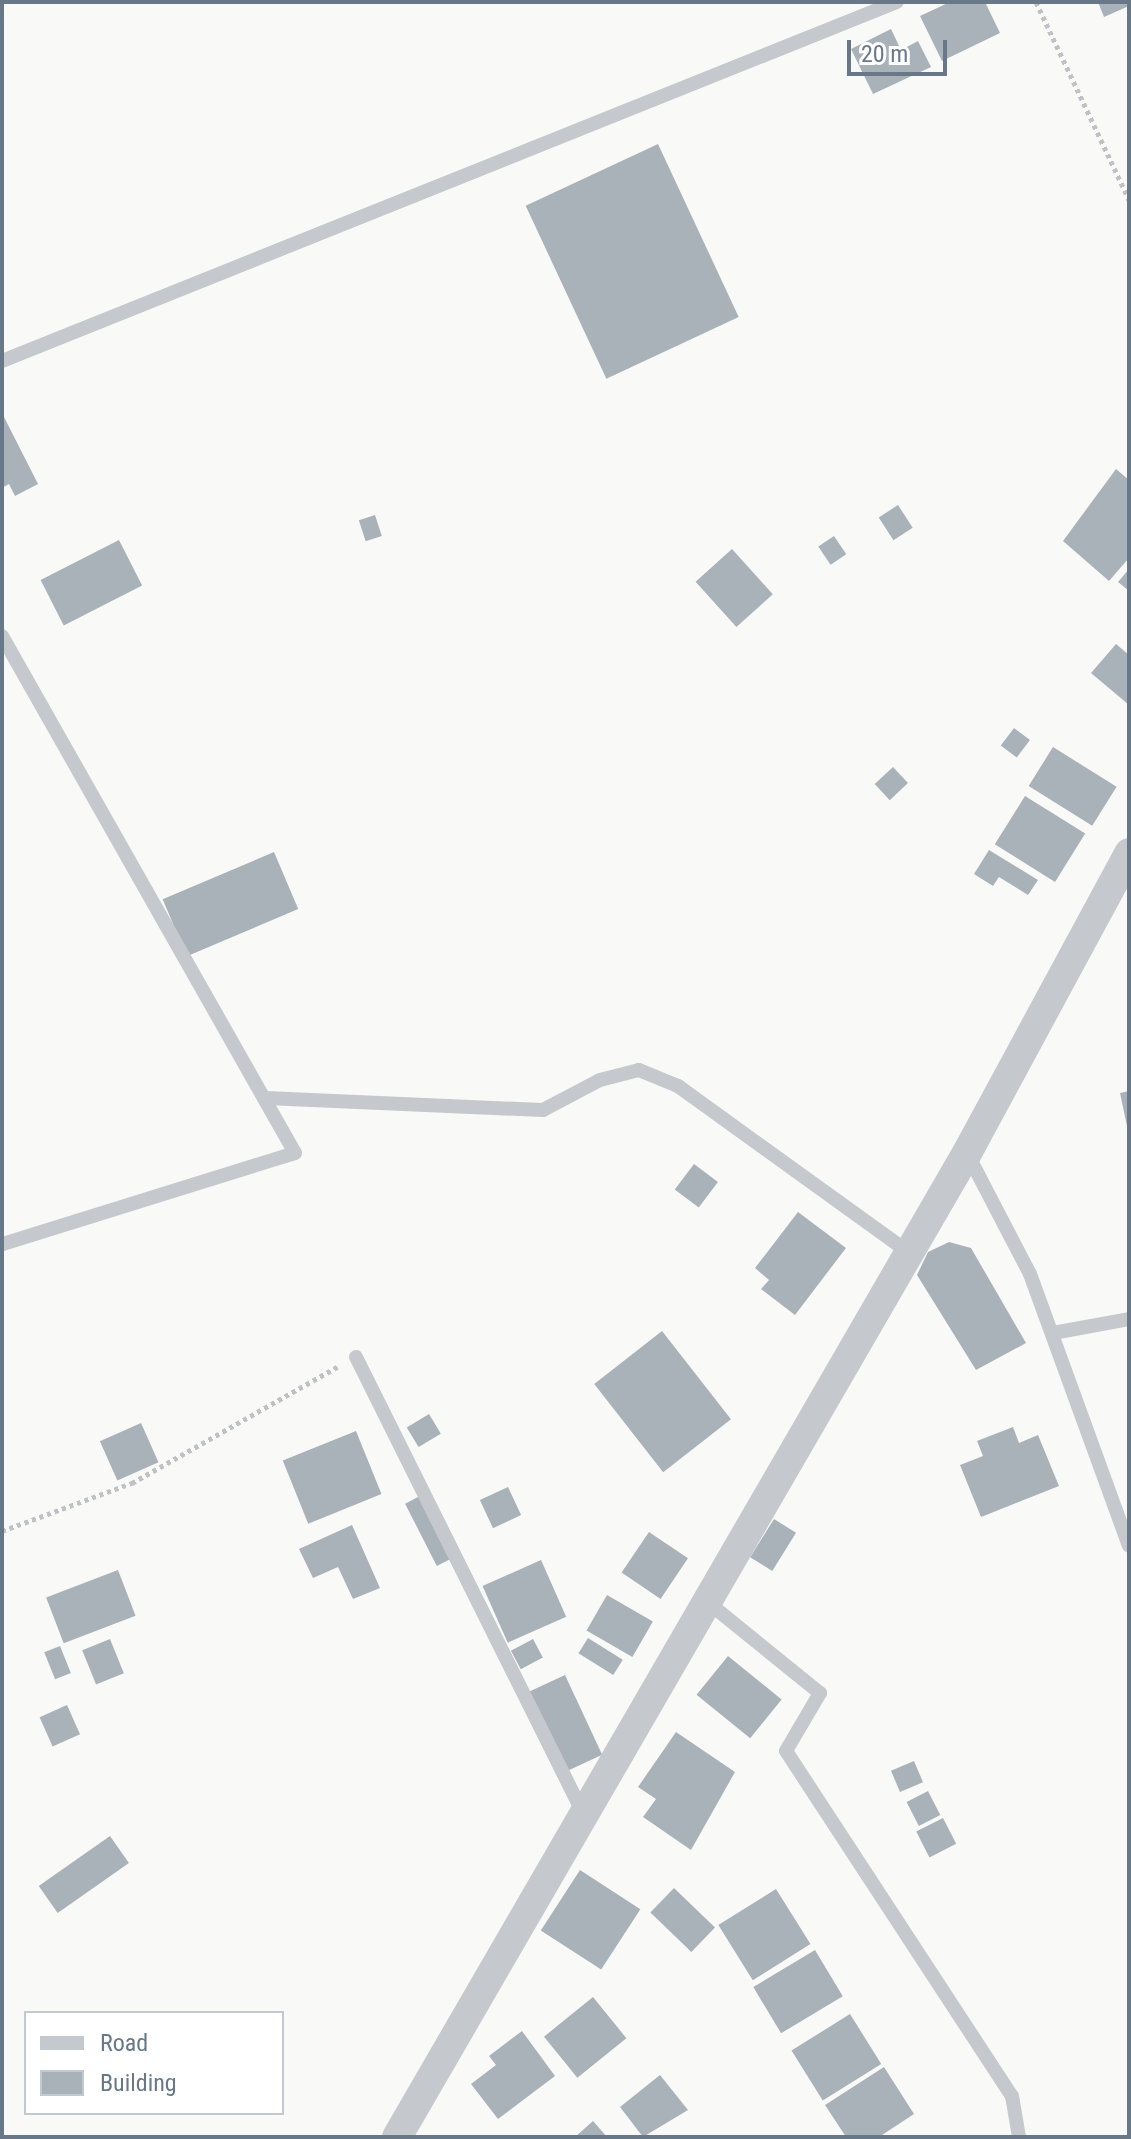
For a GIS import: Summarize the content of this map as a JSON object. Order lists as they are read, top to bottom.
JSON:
{
  "legend": ["Road", "Building"],
  "scale_bar": "20 m"
}
